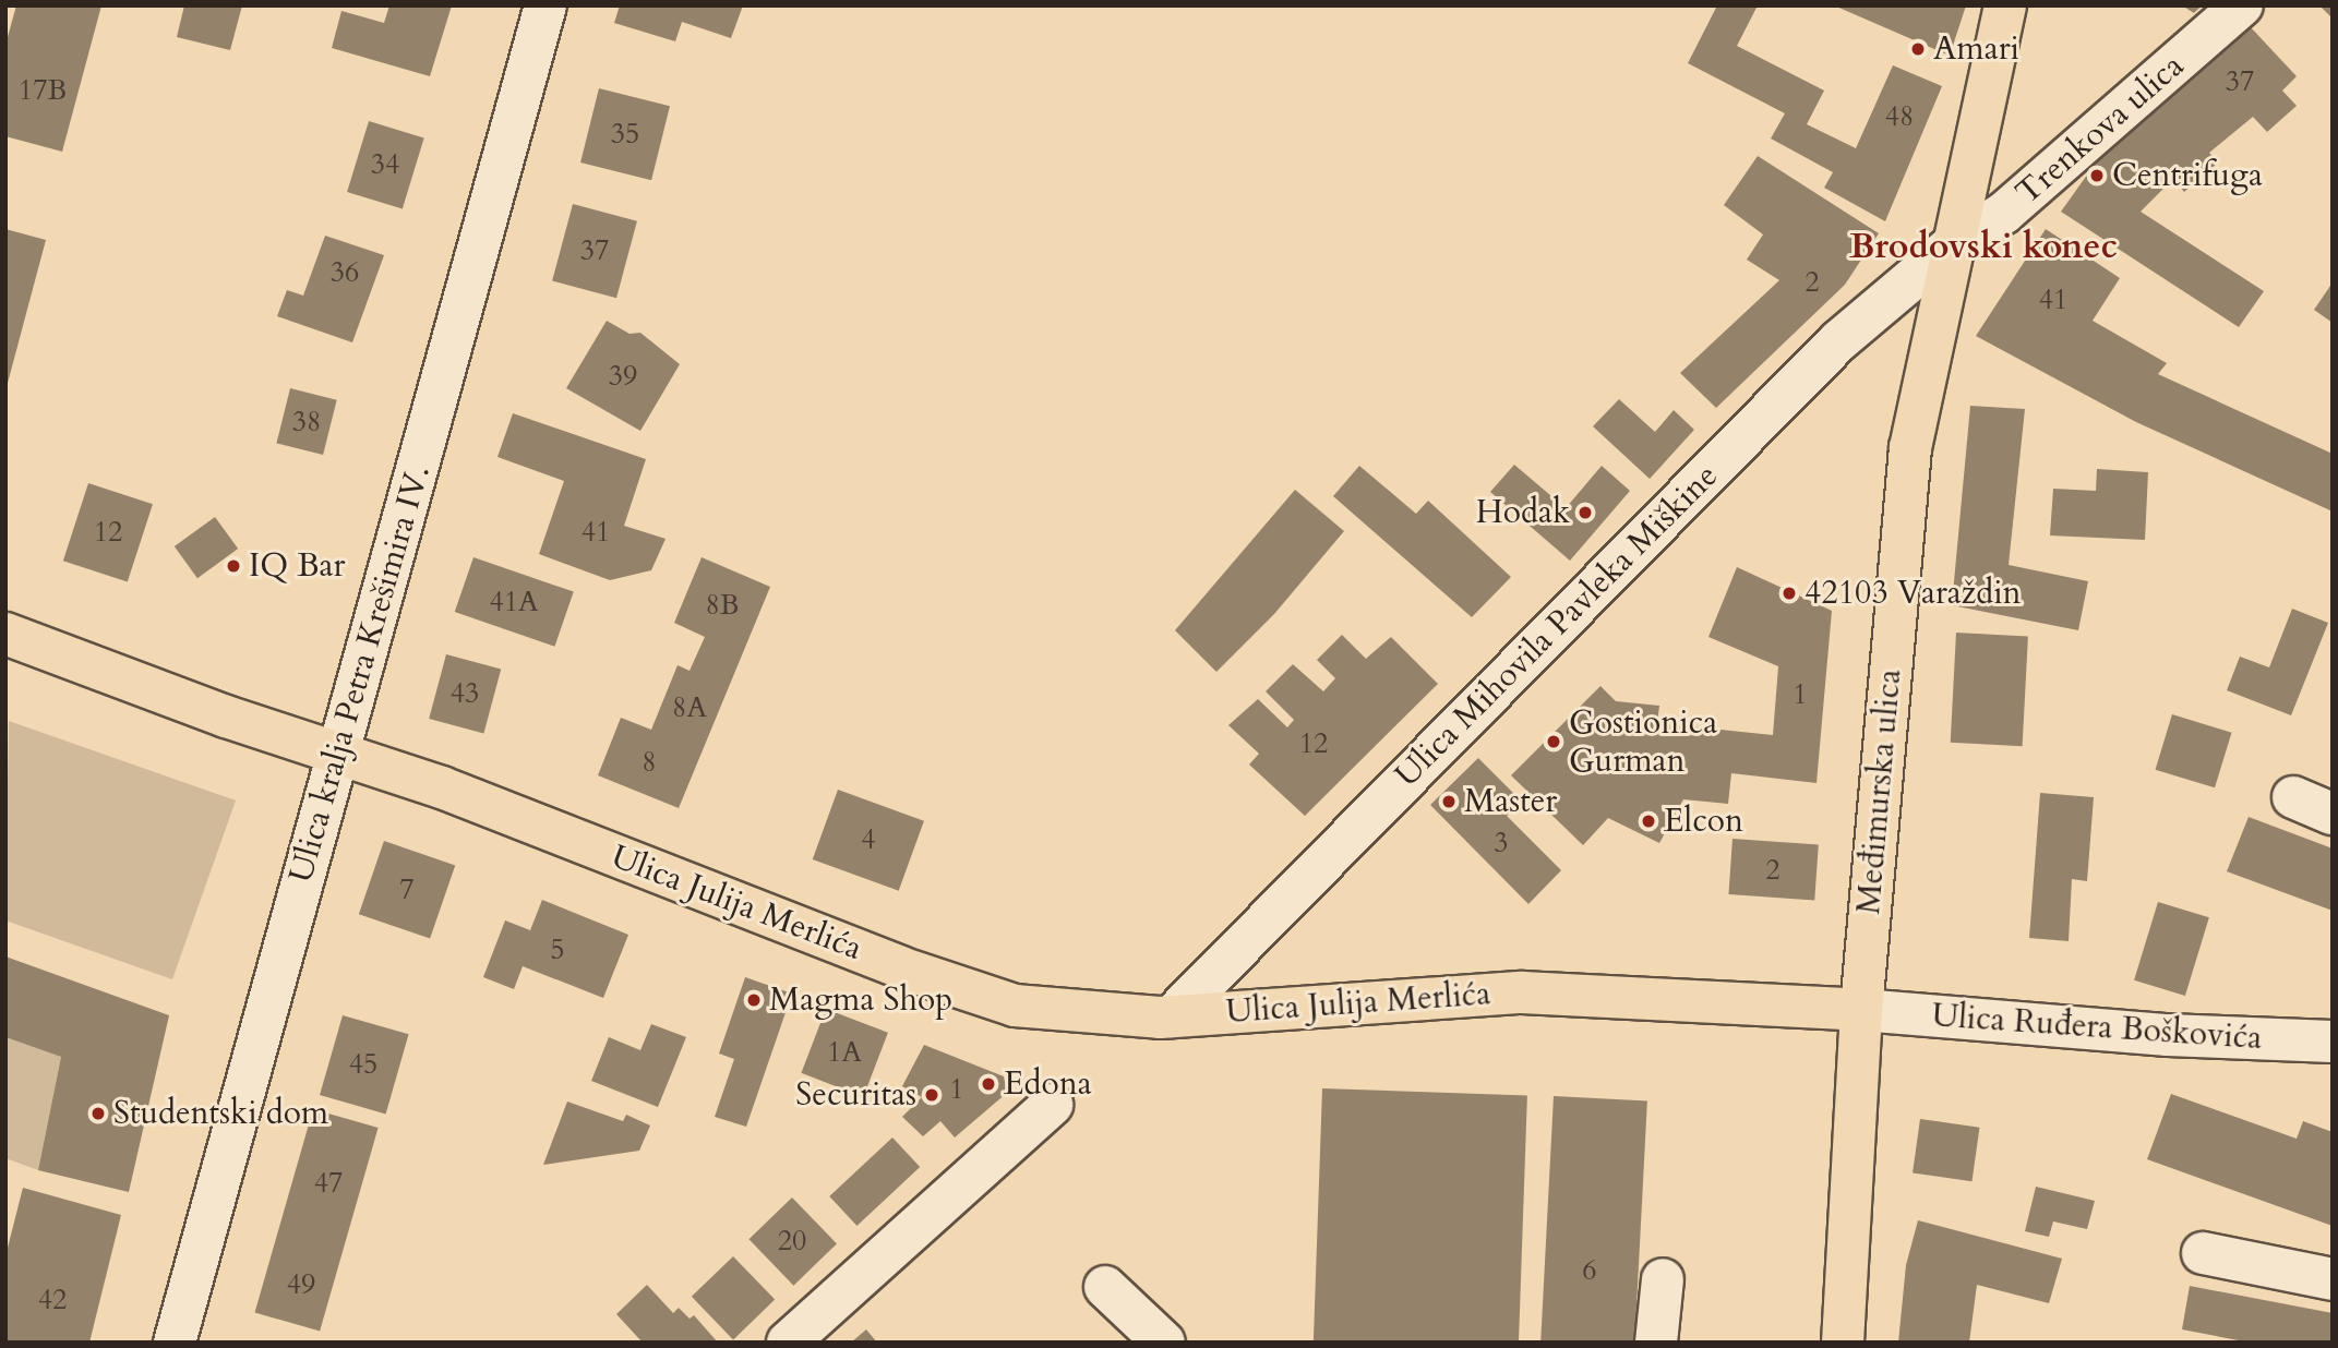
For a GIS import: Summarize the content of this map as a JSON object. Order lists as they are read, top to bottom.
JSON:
{
  "streets": {
    "main road": ["Međimurska ulica", "Ulica Julija Merlića"],
    "street": [
      "Trenkova ulica",
      "Ulica Mihovila Pavleka Miškine",
      "Ulica kralja Petra Krešimira IV.",
      "Ulica Ruđera Boškovića"
    ]
  },
  "crossings": [
    ["Trenkova ulica", "Ulica Mihovila Pavleka Miškine"],
    ["Trenkova ulica", "Međimurska ulica"],
    ["Ulica Mihovila Pavleka Miškine", "Međimurska ulica"],
    ["Ulica Mihovila Pavleka Miškine", "Ulica Julija Merlića"],
    ["Ulica kralja Petra Krešimira IV.", "Ulica Julija Merlića"],
    ["Međimurska ulica", "Ulica Julija Merlića"],
    ["Međimurska ulica", "Ulica Ruđera Boškovića"],
    ["Ulica Julija Merlića", "Ulica Ruđera Boškovića"]
  ],
  "districts": ["Brodovski konec"],
  "places": [
    "Amari",
    "Centrifuga",
    "Hodak",
    "IQ Bar",
    "42103 Varaždin",
    "Gostionica Gurman",
    "Master",
    "Elcon",
    "Magma Shop",
    "Edona",
    "Securitas",
    "Studentski dom"
  ],
  "house_numbers": [
    "37",
    "17B",
    "48",
    "35",
    "34",
    "37",
    "36",
    "2",
    "41",
    "39",
    "38",
    "12",
    "41",
    "41A",
    "8B",
    "43",
    "1",
    "8A",
    "12",
    "8",
    "4",
    "3",
    "2",
    "7",
    "5",
    "1A",
    "45",
    "1",
    "47",
    "20",
    "6",
    "49",
    "42"
  ]
}
